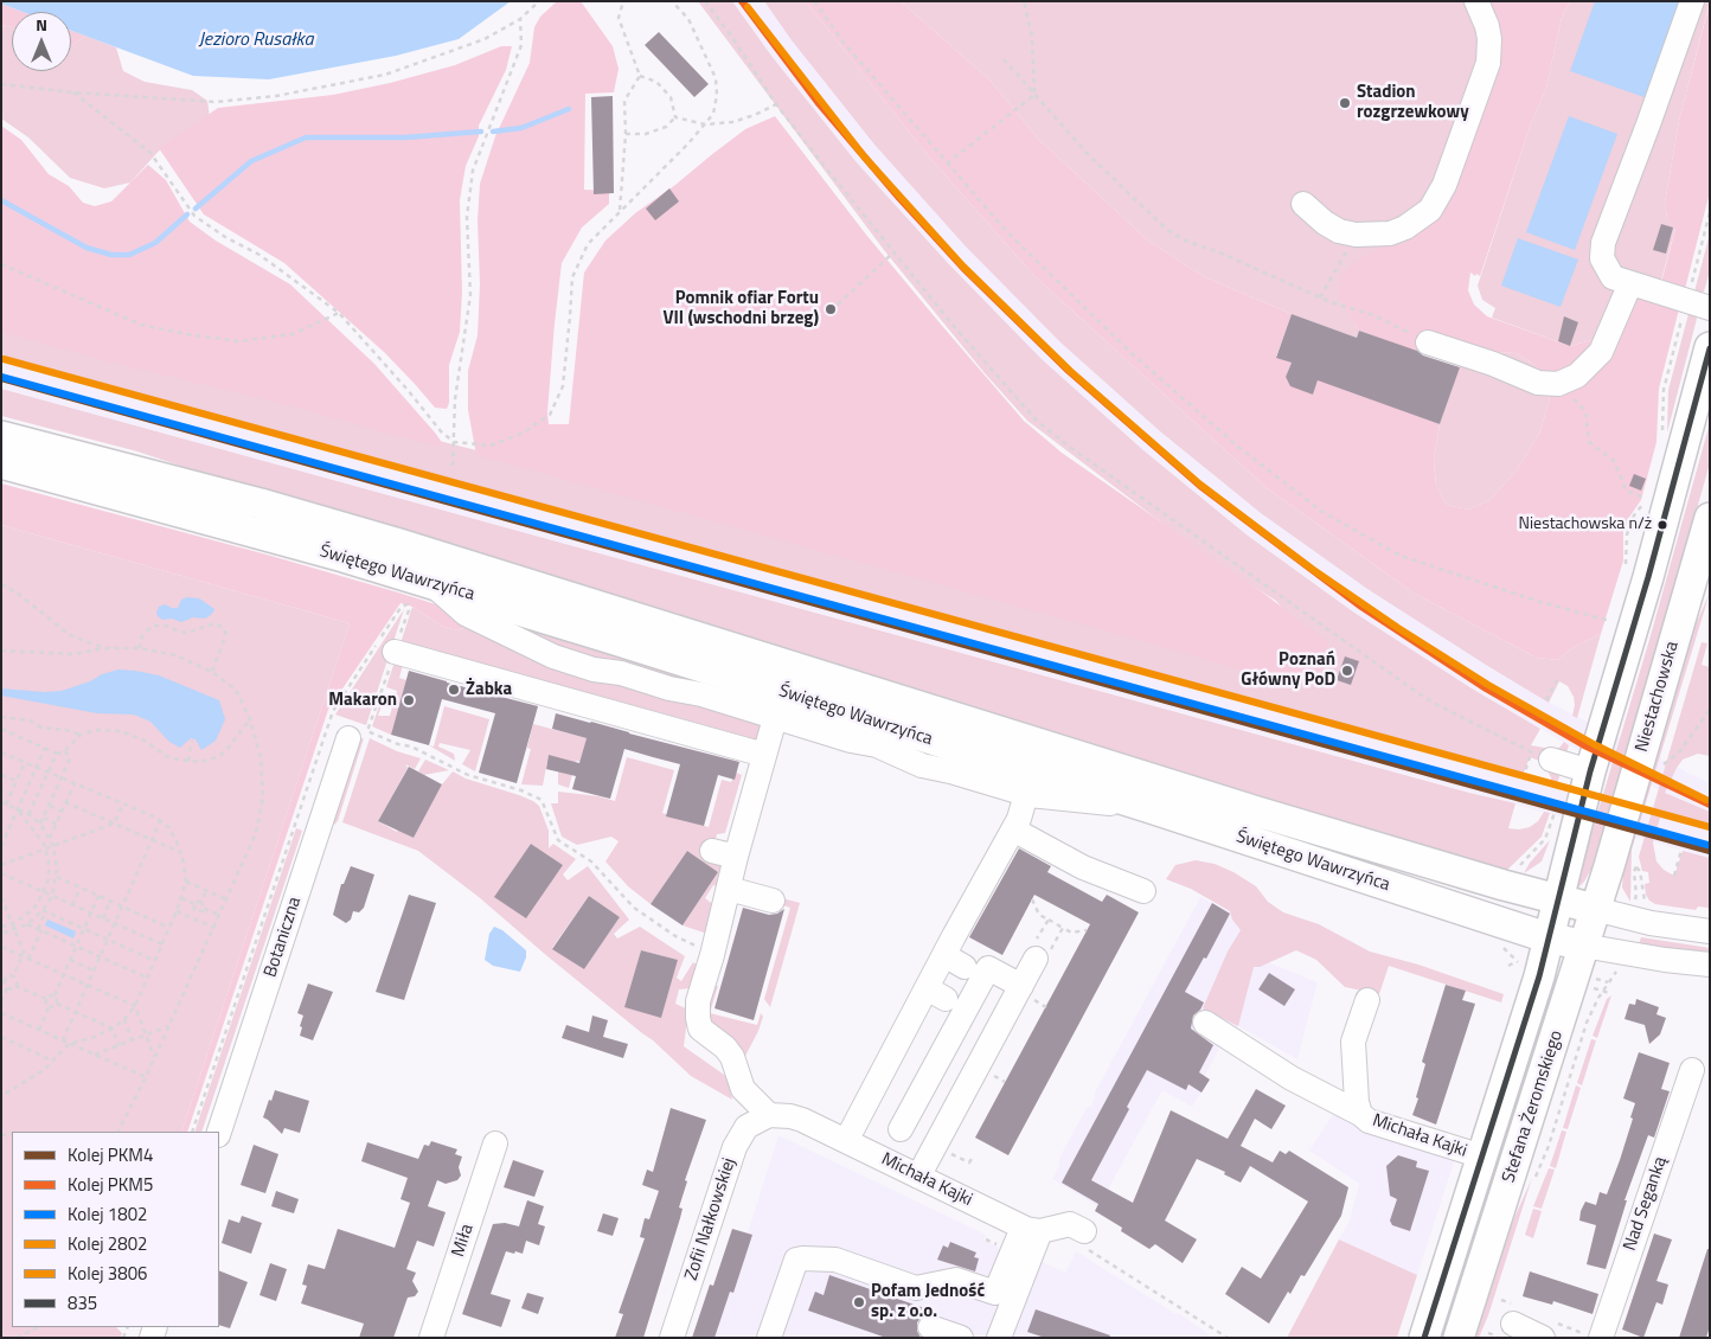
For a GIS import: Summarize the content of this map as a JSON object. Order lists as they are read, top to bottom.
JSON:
{
  "streets": {
    "main road": ["Świętego Wawrzyńca", "Niestachowska", "Stefana Żeromskiego"],
    "street": [
      "Botaniczna",
      "Michała Kajki",
      "Nad Seganką",
      "Zofii Nałkowskiej",
      "Miła"
    ]
  },
  "crossings": [
    ["Świętego Wawrzyńca", "Stefana Żeromskiego"],
    ["Niestachowska", "Stefana Żeromskiego"],
    ["Stefana Żeromskiego", "Michała Kajki"],
    ["Michała Kajki", "Zofii Nałkowskiej"]
  ],
  "water": ["Jezioro Rusałka"],
  "places": [
    "Stadion rozgrzewkowy",
    "Pomnik ofiar Fortu VII (wschodni brzeg)",
    "Niestachowska n/ż",
    "Poznań Główny PoD",
    "Żabka",
    "Makaron",
    "Pofam Jedność sp. z o.o."
  ],
  "lines": [
    "rail line PKM5",
    "rail line 3806",
    "transit line 835",
    "rail line 2802",
    "rail line 1802",
    "rail line PKM4"
  ],
  "legend": [
    "Kolej PKM4",
    "Kolej PKM5",
    "Kolej 1802",
    "Kolej 2802",
    "Kolej 3806",
    "835"
  ],
  "north": "top"
}
